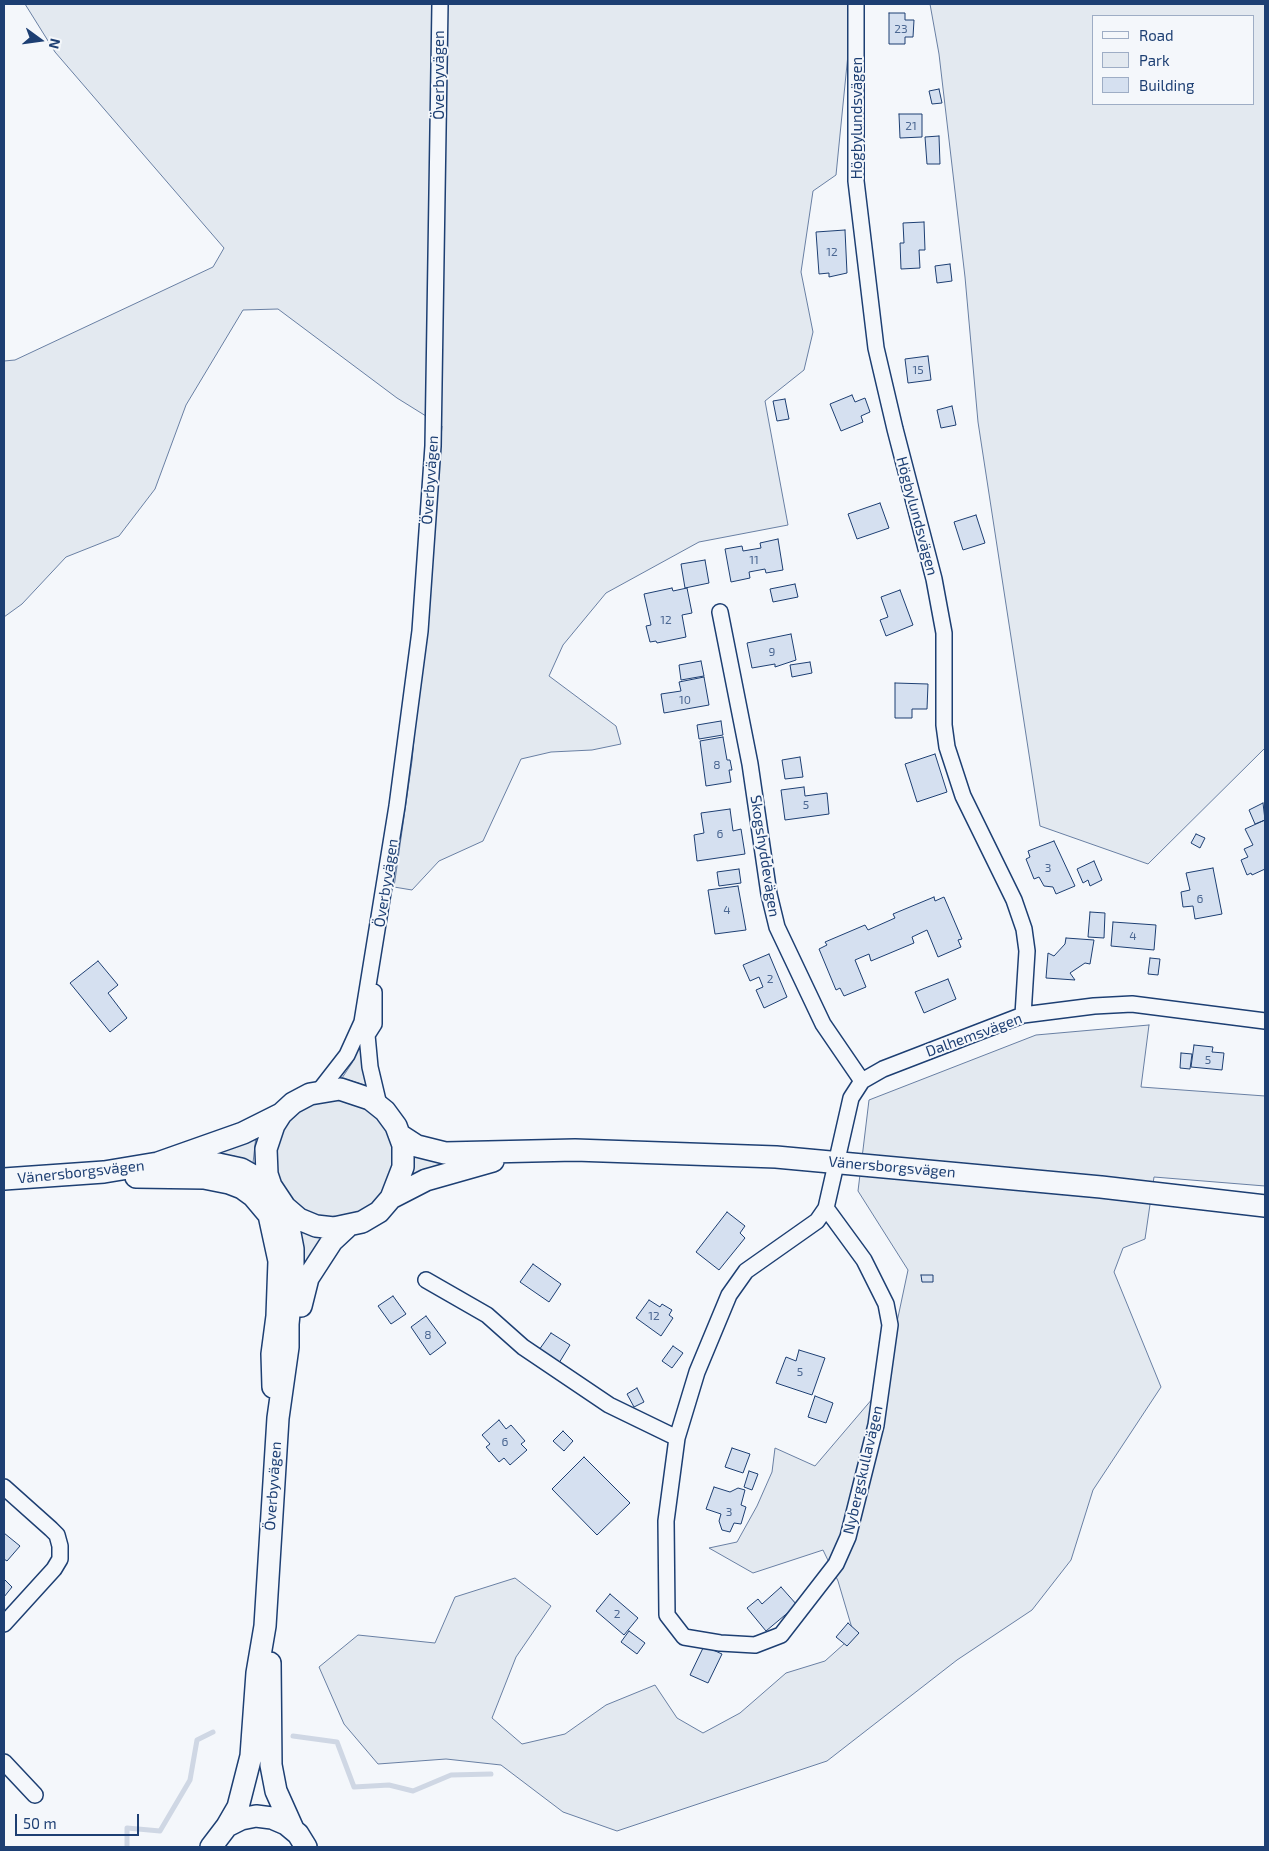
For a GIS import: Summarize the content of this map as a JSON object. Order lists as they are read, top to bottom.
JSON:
{
  "streets": {
    "main road": ["Överbyvägen", "Vänersborgsvägen"],
    "street": [
      "Högbylundsvägen",
      "Skogshyddevägen",
      "Dalhemsvägen",
      "Nybergskullavägen"
    ]
  },
  "crossings": [
    ["Överbyvägen", "Vänersborgsvägen"],
    ["Högbylundsvägen", "Dalhemsvägen"],
    ["Skogshyddevägen", "Dalhemsvägen"],
    ["Vänersborgsvägen", "Nybergskullavägen"]
  ],
  "house_numbers": [
    "23",
    "21",
    "12",
    "15",
    "11",
    "12",
    "9",
    "10",
    "8",
    "5",
    "6",
    "3",
    "6",
    "4",
    "4",
    "2",
    "5",
    "12",
    "8",
    "5",
    "6",
    "3",
    "2"
  ],
  "legend": ["Road", "Park", "Building"],
  "scale_bar": "50 m",
  "north": "right"
}
